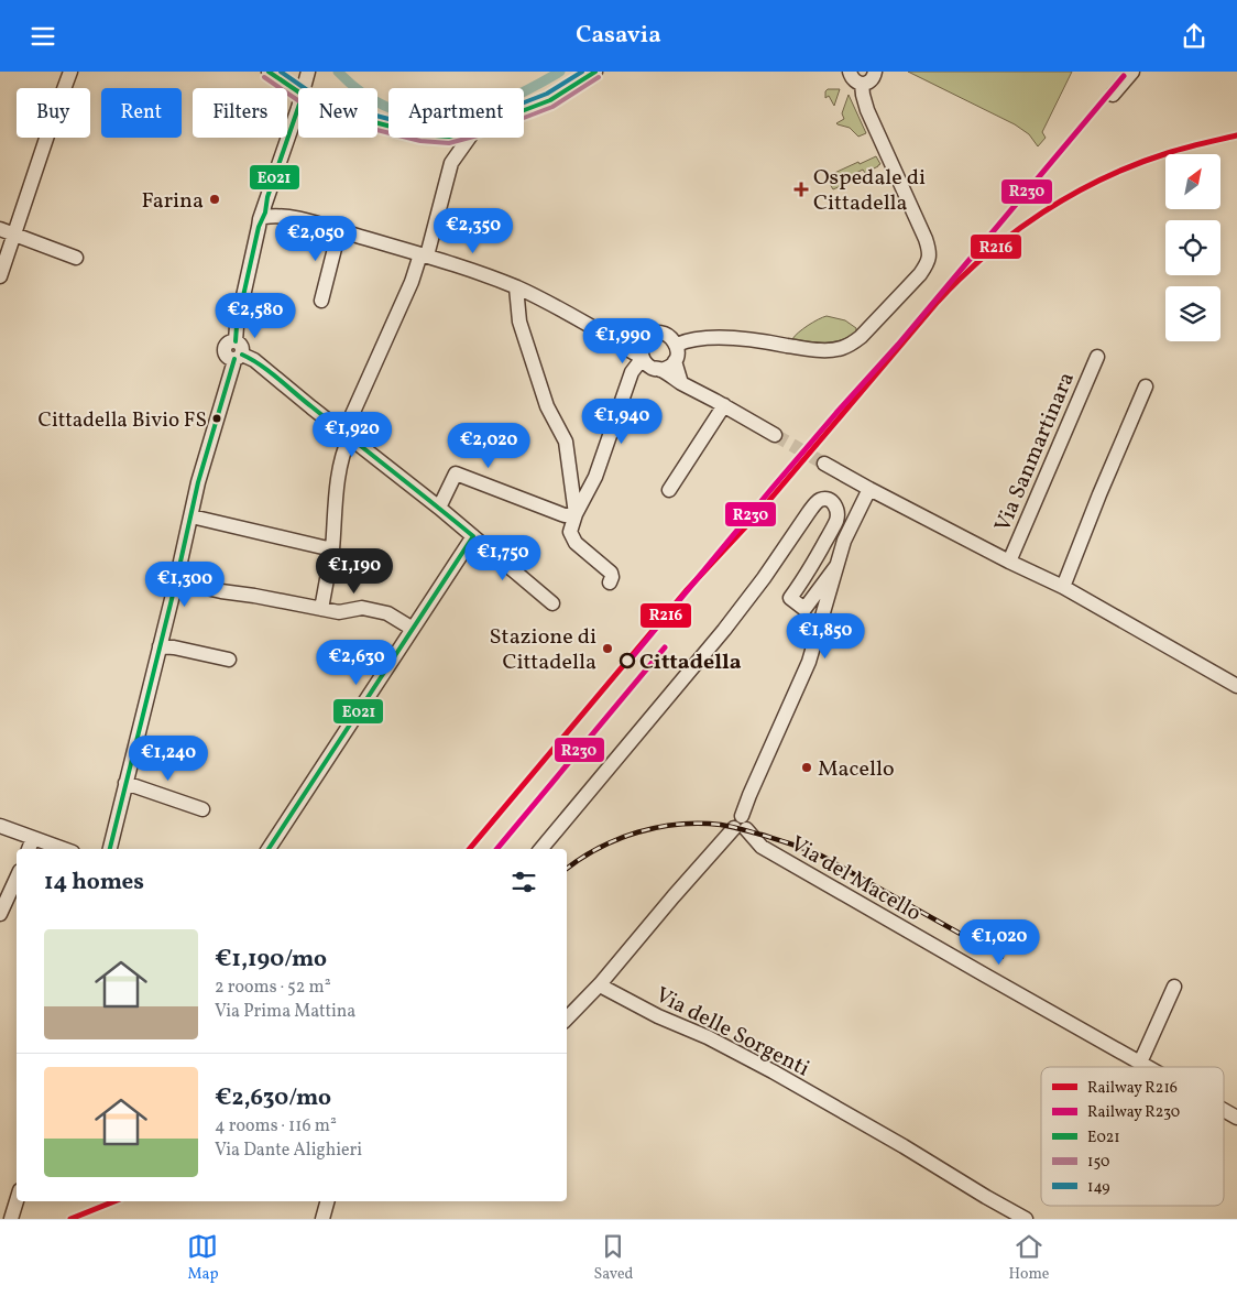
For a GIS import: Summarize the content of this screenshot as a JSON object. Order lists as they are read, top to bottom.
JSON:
{
  "streets": {
    "street": ["Via Sanmartinara", "Via del Macello", "Via delle Sorgenti"]
  },
  "places": {
    "health": ["Ospedale di Cittadella"],
    "other": [
      "Farina",
      "Cittadella Bivio FS",
      "Stazione di Cittadella",
      "Cittadella",
      "Macello"
    ]
  },
  "lines": [
    "transit line E021",
    "transit line 149",
    "rail line R230",
    "transit line 150",
    "rail line R216"
  ],
  "legend": [
    "Railway R216",
    "Railway R230",
    "E021",
    "150",
    "149"
  ],
  "north": "top right",
  "page": {
    "header": "Casavia",
    "chip": [
      "Buy",
      "Rent",
      "Filters",
      "New",
      "Apartment"
    ],
    "price": [
      "€2,350",
      "€2,050",
      "€2,580",
      "€1,990",
      "€1,940",
      "€1,920",
      "€2,020",
      "€1,750",
      "€1,190",
      "€1,300",
      "€1,850",
      "€2,630",
      "€1,240",
      "€1,020"
    ],
    "heading": "14 homes",
    "list": [
      {
        "name": "€1,190/mo",
        "note": "2 rooms · 52 m² · Via Prima Mattina"
      },
      {
        "name": "€2,630/mo",
        "note": "4 rooms · 116 m² · Via Dante Alighieri"
      }
    ],
    "tabs": ["Map", "Saved", "Home"]
  }
}
